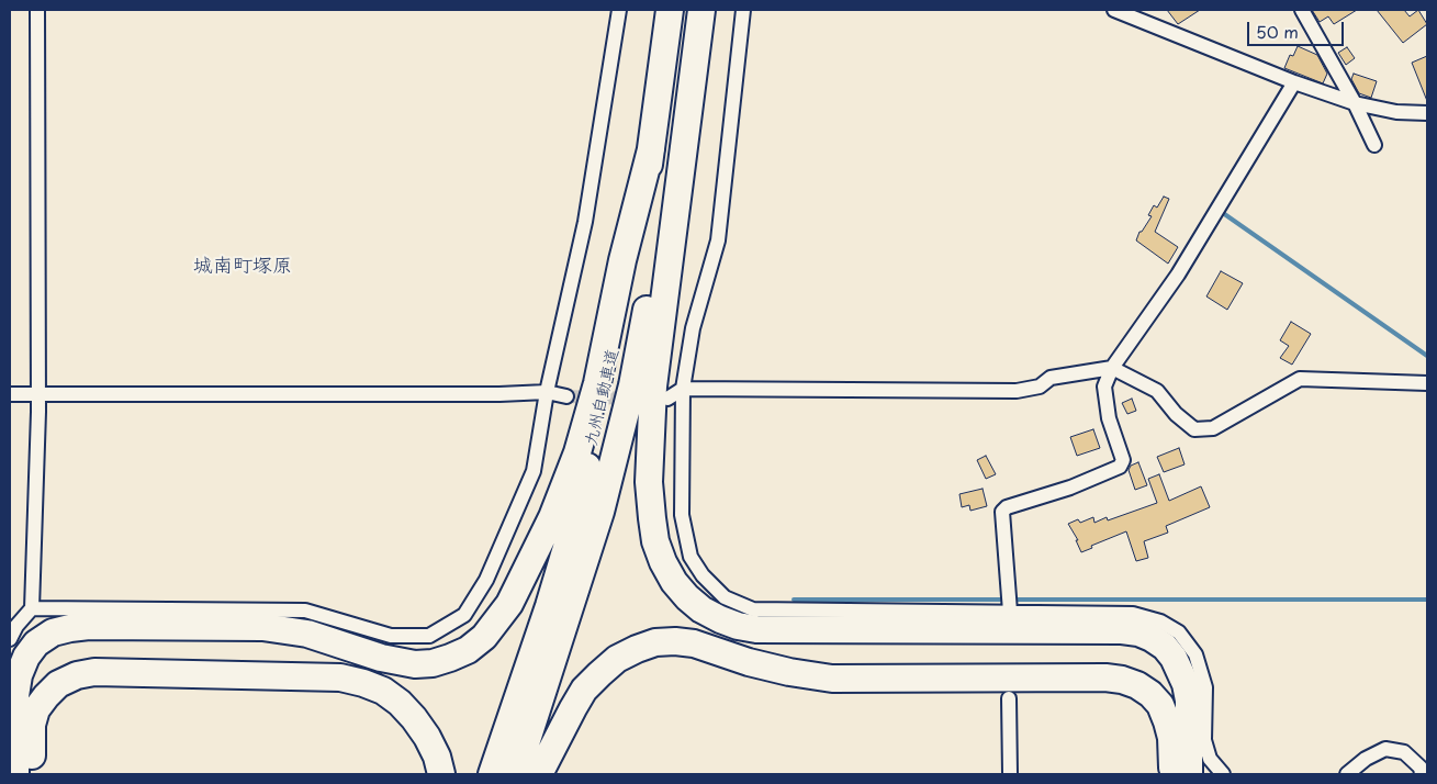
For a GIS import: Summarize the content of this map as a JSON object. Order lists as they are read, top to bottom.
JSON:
{
  "streets": {
    "highway": ["九州自動車道"]
  },
  "districts": ["城南町塚原"],
  "scale_bar": "50 m"
}
